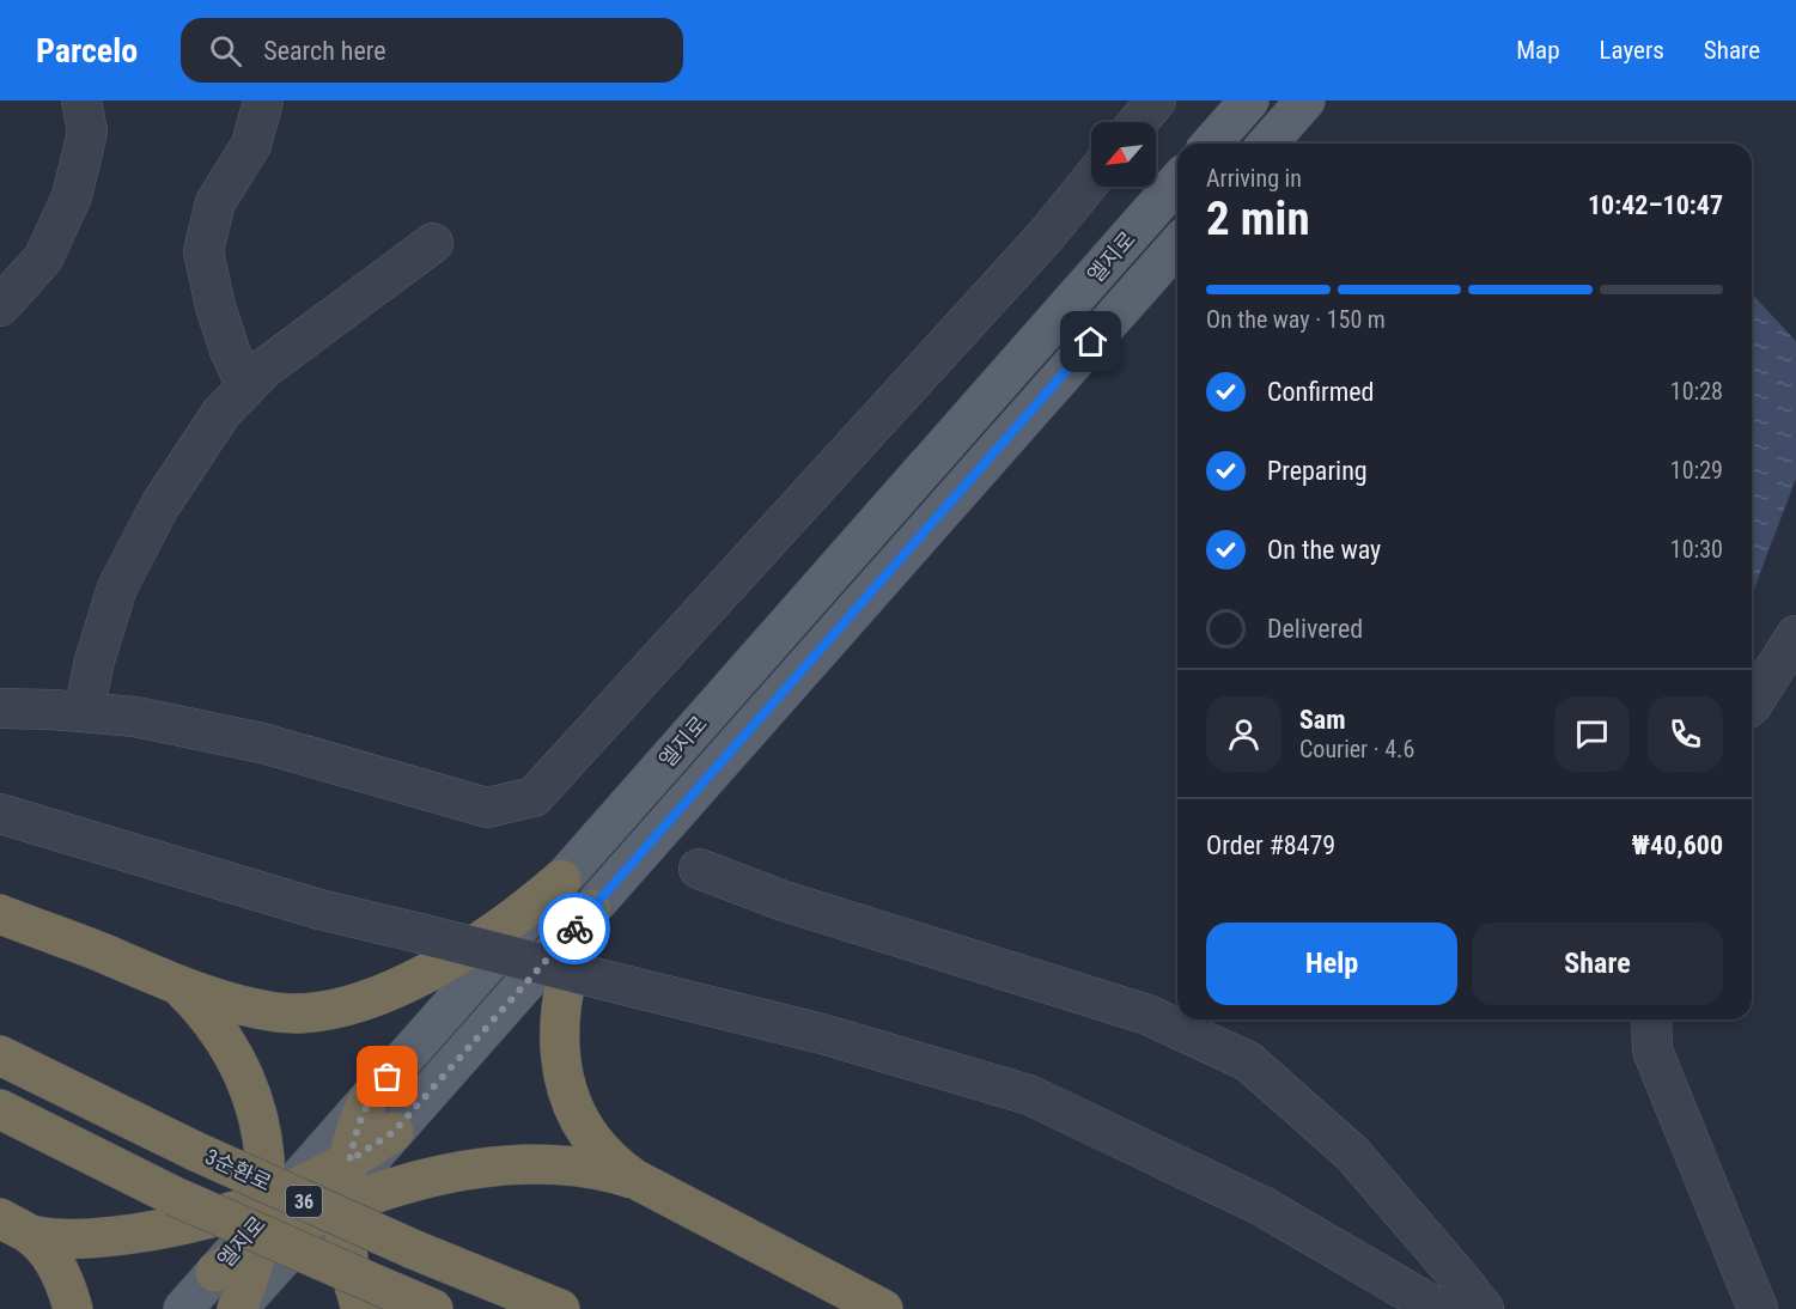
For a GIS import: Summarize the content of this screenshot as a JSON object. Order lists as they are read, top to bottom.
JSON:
{
  "streets": {
    "highway": ["3순환로", "36"],
    "main road": ["엘지로"]
  },
  "north": "bottom left",
  "page": {
    "header": "Parcelo",
    "search": "Search here",
    "nav": ["Map", "Layers", "Share"],
    "heading": ["2 min", "Arriving in", "10:42–10:47"],
    "panel": [
      "Sam",
      "Courier · 4.6",
      "Order #8479",
      "₩40,600"
    ],
    "bar": "On the way · 150 m",
    "list": [
      ["Confirmed", "10:28"],
      ["Preparing", "10:29"],
      ["On the way", "10:30"],
      "Delivered"
    ],
    "buttons": ["Help", "Share"]
  }
}
